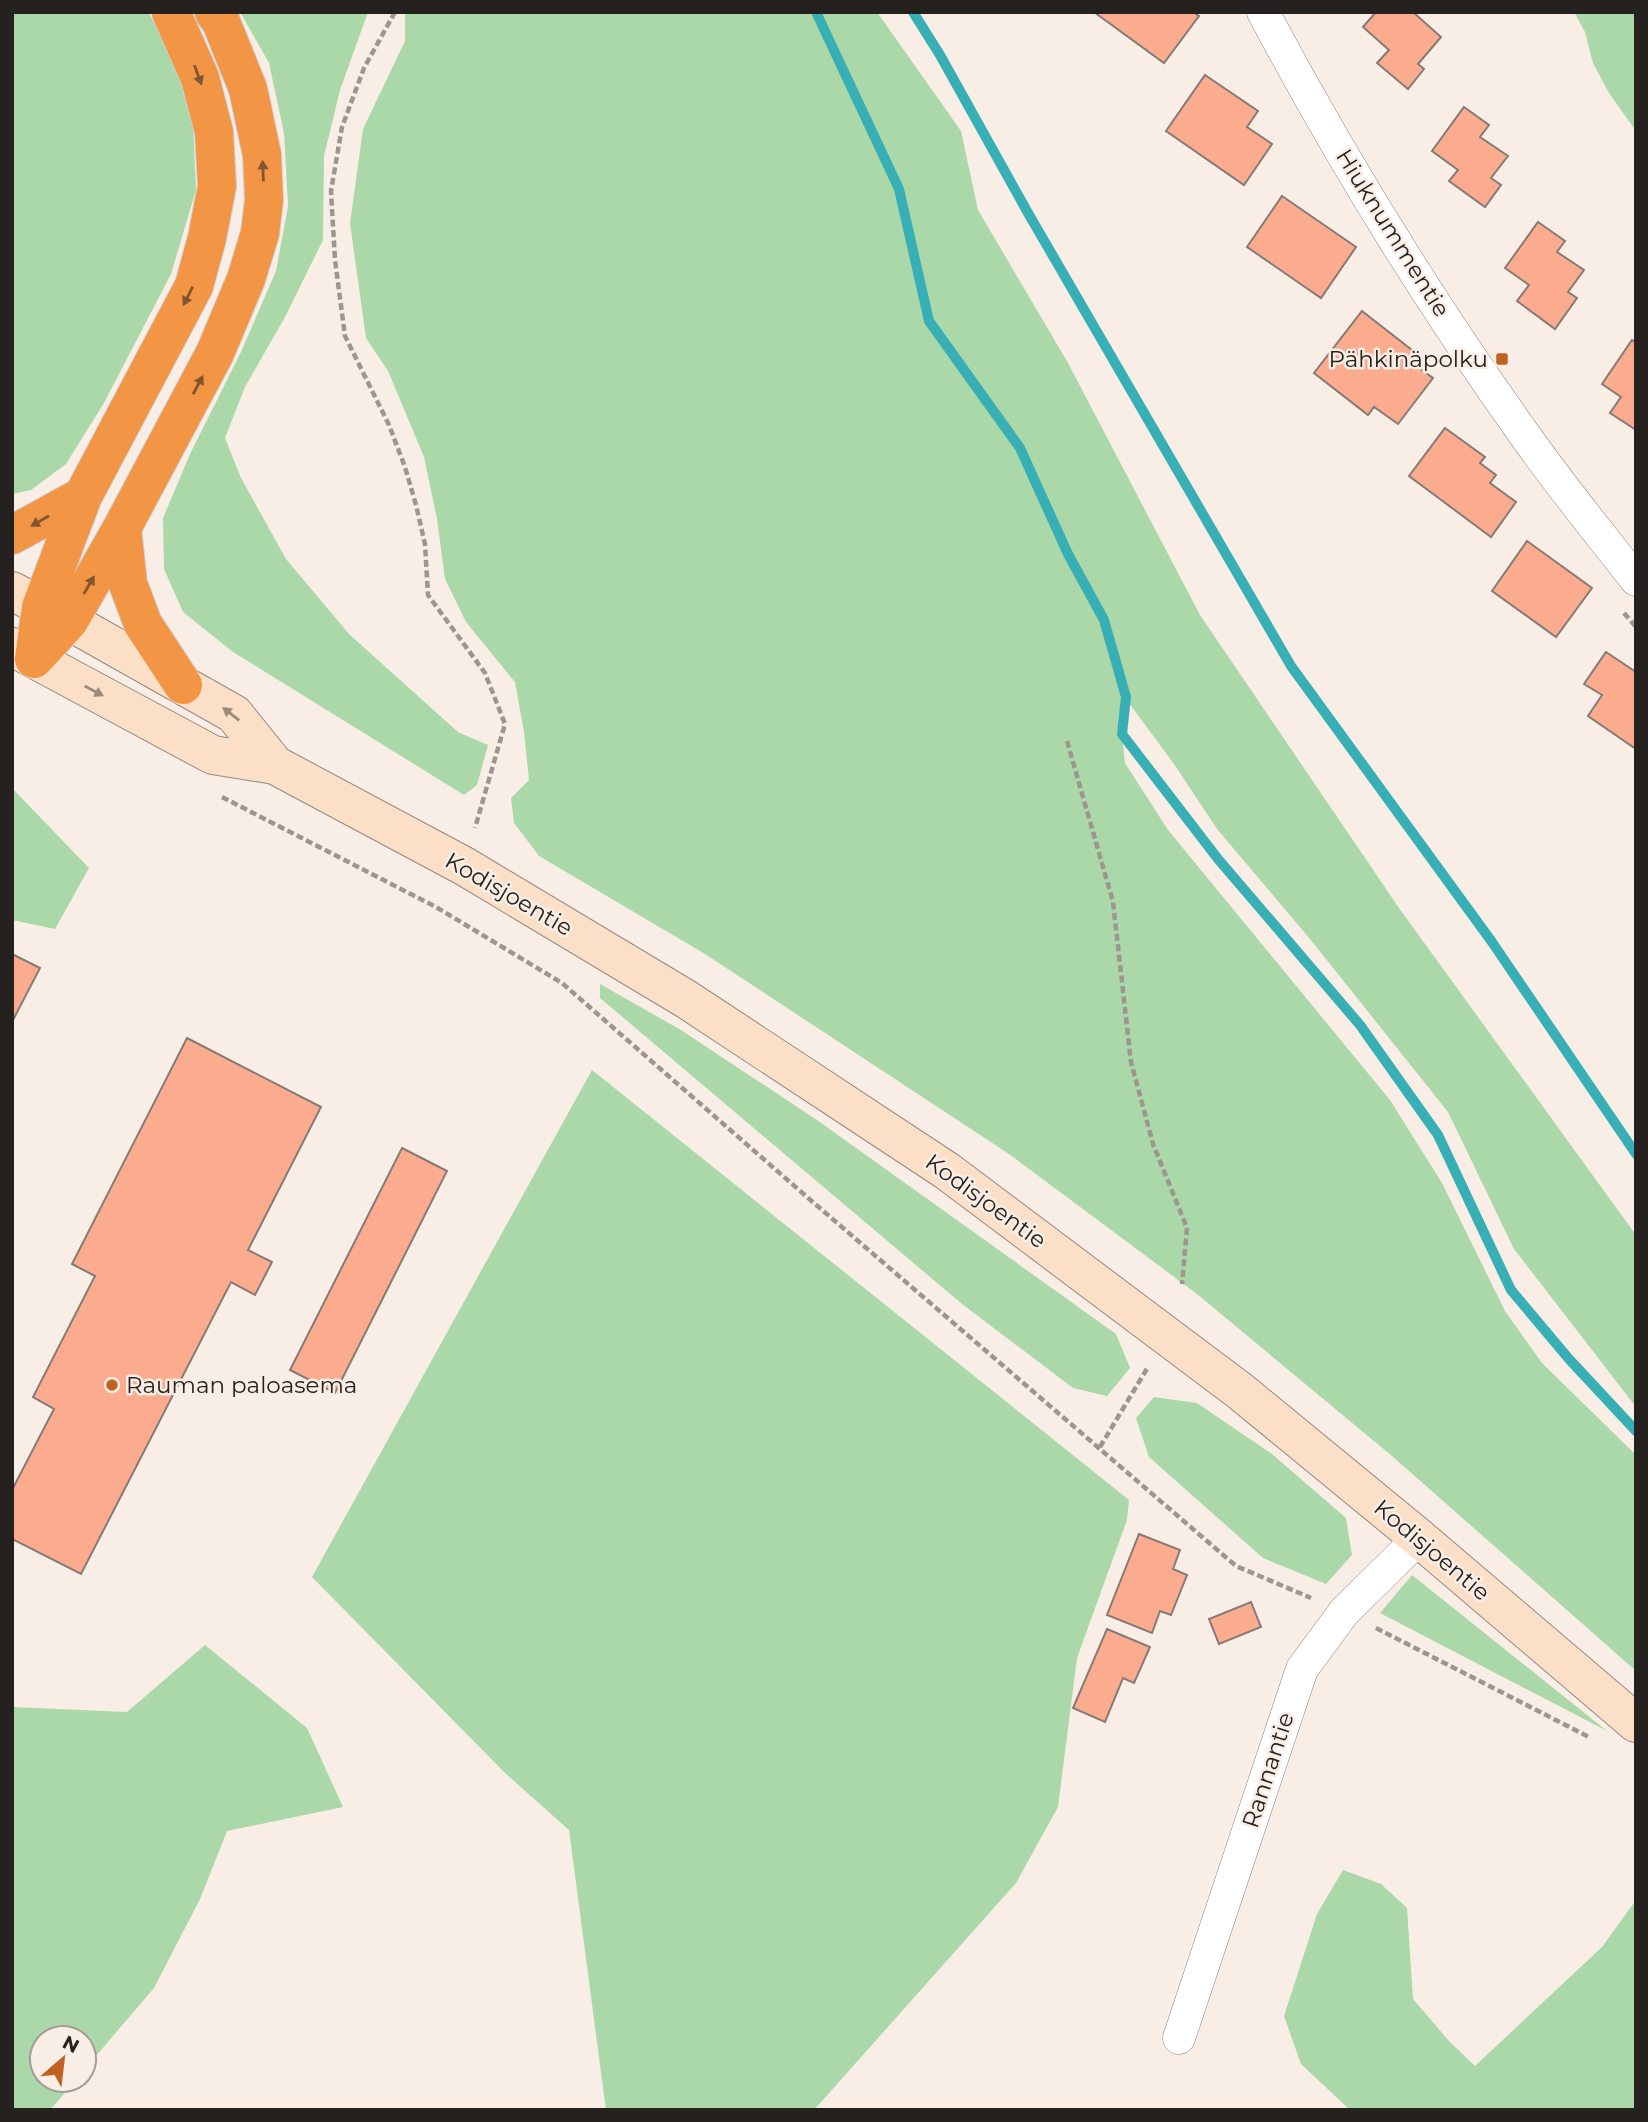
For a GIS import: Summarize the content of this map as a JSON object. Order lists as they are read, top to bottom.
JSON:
{
  "streets": {
    "street": ["Hiuknummentie", "Kodisjoentie", "Rannantie"]
  },
  "crossings": [
    ["Kodisjoentie", "Rannantie"]
  ],
  "places": {
    "transit": ["Pähkinäpolku"],
    "other": ["Rauman paloasema"]
  },
  "north": "top right"
}
